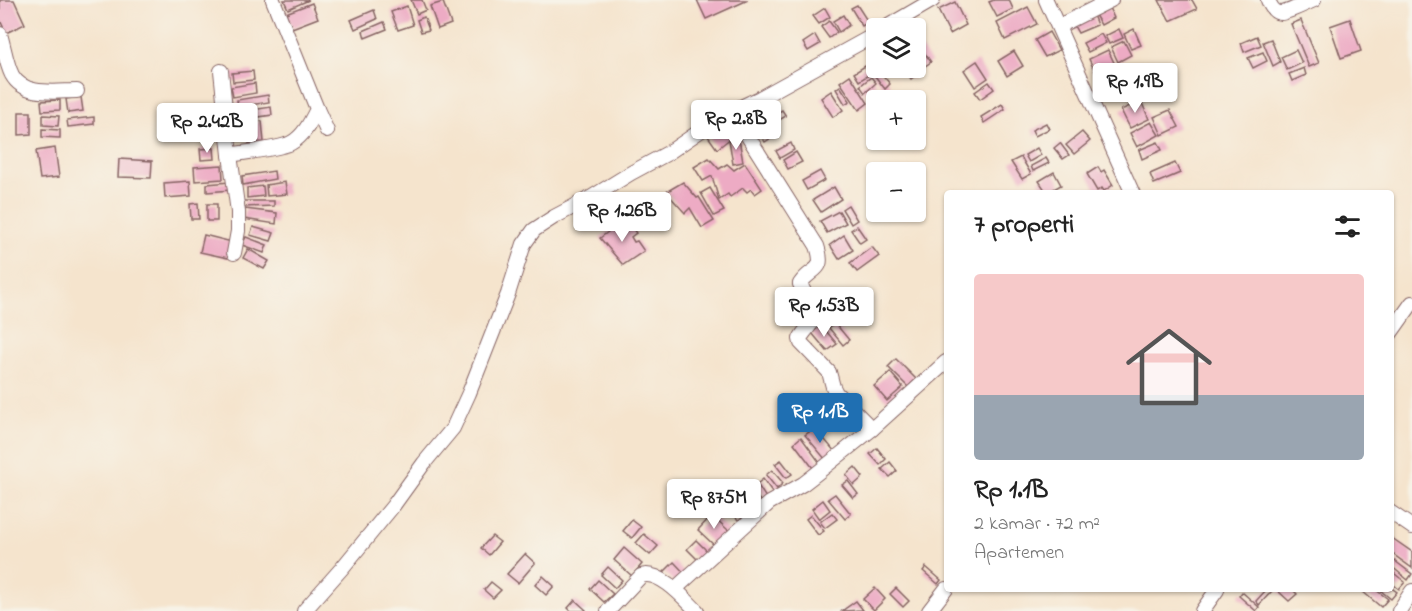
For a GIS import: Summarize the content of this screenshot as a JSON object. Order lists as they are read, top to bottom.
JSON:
{
  "page": {
    "map_buttons": ["+", "−"],
    "price": [
      "Rp 1.9B",
      "Rp 2.8B",
      "Rp 2.42B",
      "Rp 1.26B",
      "Rp 1.53B",
      "Rp 1.1B",
      "Rp 875M"
    ],
    "heading": "7 properti",
    "list": [
      {
        "name": "Rp 1.1B",
        "note": "2 kamar · 72 m² · Apartemen"
      }
    ]
  }
}
